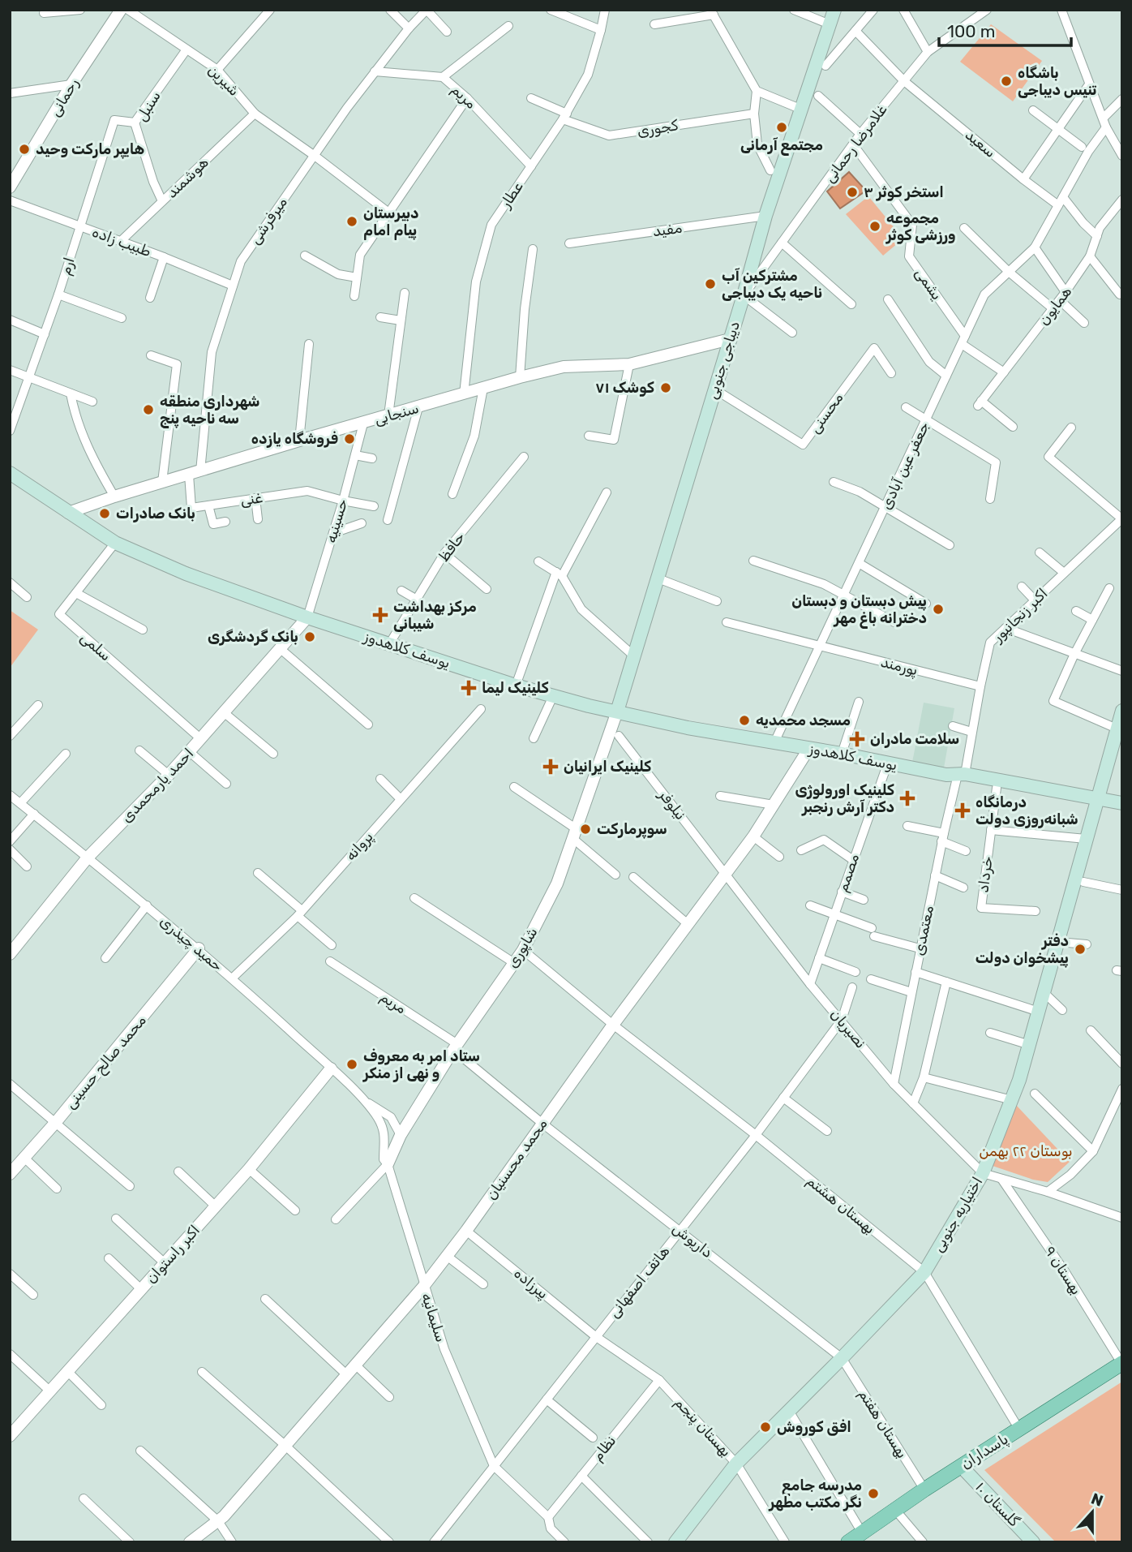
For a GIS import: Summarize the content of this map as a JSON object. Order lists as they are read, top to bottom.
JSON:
{
  "streets": {
    "main road": [
      "دیباجی جنوبی",
      "یوسف کلاهدوز",
      "اختیاریه جنوبی",
      "پاسداران",
      "گلستان ۱۰"
    ],
    "street": [
      "شیرین",
      "مریم",
      "رحمانی",
      "سنبل",
      "کجوری",
      "غلامرضا رحمانی",
      "سعید",
      "هوشمند",
      "عطار",
      "میرفرشی",
      "مفید",
      "طبیب زاده",
      "ارم",
      "یشمی",
      "همایون",
      "محسنی",
      "سنجابی",
      "جعفر عین آبادی",
      "غنی",
      "حسینیه",
      "حافظ",
      "اکبر زنجانپور",
      "سلمی",
      "پورمند",
      "احمد یارمحمدی",
      "نیلوفر",
      "پروانه",
      "مصمم",
      "خرداد",
      "معتمدی",
      "حمید چیذری",
      "شاپوری",
      "نصیریان",
      "محمد صالح حسینی",
      "محمد محسنیان",
      "بهستان هشتم",
      "داریوش",
      "اکبر راستوان",
      "بهستان ٩",
      "هاتف اصفهانی",
      "پیرزاده",
      "سلیمانیه",
      "بهستان هفتم",
      "بهستان پنجم",
      "نظام"
    ]
  },
  "crossings": [
    ["شیرین", "سنبل"],
    ["شیرین", "هوشمند"],
    ["شیرین", "میرفرشی"],
    ["مریم", "عطار"],
    ["مریم", "میرفرشی"],
    ["مریم", "شاپوری"],
    ["مریم", "محمد محسنیان"],
    ["مریم", "داریوش"],
    ["سنبل", "هوشمند"],
    ["سنبل", "ارم"],
    ["کجوری", "عطار"],
    ["غلامرضا رحمانی", "سعید"],
    ["غلامرضا رحمانی", "یشمی"],
    ["غلامرضا رحمانی", "دیباجی جنوبی"],
    ["سعید", "همایون"],
    ["سعید", "جعفر عین آبادی"],
    ["هوشمند", "طبیب زاده"],
    ["عطار", "سنجابی"],
    ["میرفرشی", "طبیب زاده"],
    ["میرفرشی", "سنجابی"],
    ["مفید", "دیباجی جنوبی"],
    ["طبیب زاده", "ارم"],
    ["یشمی", "جعفر عین آبادی"],
    ["دیباجی جنوبی", "محسنی"],
    ["دیباجی جنوبی", "سنجابی"],
    ["دیباجی جنوبی", "یوسف کلاهدوز"],
    ["دیباجی جنوبی", "شاپوری"],
    ["سنجابی", "حسینیه"],
    ["سنجابی", "یوسف کلاهدوز"],
    ["جعفر عین آبادی", "یوسف کلاهدوز"],
    ["جعفر عین آبادی", "پورمند"],
    ["غنی", "حسینیه"],
    ["حسینیه", "یوسف کلاهدوز"],
    ["حسینیه", "احمد یارمحمدی"],
    ["حافظ", "یوسف کلاهدوز"],
    ["اکبر زنجانپور", "یوسف کلاهدوز"],
    ["اکبر زنجانپور", "پورمند"],
    ["اکبر زنجانپور", "معتمدی"],
    ["سلمی", "یوسف کلاهدوز"],
    ["سلمی", "احمد یارمحمدی"],
    ["یوسف کلاهدوز", "احمد یارمحمدی"],
    ["یوسف کلاهدوز", "مصمم"],
    ["یوسف کلاهدوز", "معتمدی"],
    ["یوسف کلاهدوز", "شاپوری"],
    ["یوسف کلاهدوز", "محمد محسنیان"],
    ["احمد یارمحمدی", "حمید چیذری"],
    ["نیلوفر", "نصیریان"],
    ["نیلوفر", "محمد محسنیان"],
    ["پروانه", "حمید چیذری"],
    ["مصمم", "نصیریان"],
    ["معتمدی", "نصیریان"],
    ["حمید چیذری", "شاپوری"],
    ["حمید چیذری", "محمد صالح حسینی"],
    ["حمید چیذری", "اکبر راستوان"],
    ["حمید چیذری", "سلیمانیه"],
    ["شاپوری", "بهستان هشتم"],
    ["شاپوری", "سلیمانیه"],
    ["نصیریان", "محمد محسنیان"],
    ["نصیریان", "اختیاریه جنوبی"],
    ["نصیریان", "هاتف اصفهانی"],
    ["محمد محسنیان", "بهستان هشتم"],
    ["محمد محسنیان", "داریوش"],
    ["محمد محسنیان", "پیرزاده"],
    ["محمد محسنیان", "سلیمانیه"],
    ["بهستان هشتم", "اختیاریه جنوبی"],
    ["بهستان هشتم", "هاتف اصفهانی"],
    ["بهستان هشتم", "پاسداران"],
    ["اختیاریه جنوبی", "داریوش"],
    ["اختیاریه جنوبی", "بهستان هفتم"],
    ["اختیاریه جنوبی", "بهستان پنجم"],
    ["داریوش", "هاتف اصفهانی"],
    ["داریوش", "بهستان هفتم"],
    ["بهستان ٩", "پاسداران"],
    ["هاتف اصفهانی", "پیرزاده"],
    ["هاتف اصفهانی", "سلیمانیه"],
    ["هاتف اصفهانی", "بهستان پنجم"],
    ["پیرزاده", "بهستان پنجم"],
    ["بهستان هفتم", "پاسداران"],
    ["بهستان پنجم", "نظام"],
    ["پاسداران", "گلستان ۱۰"]
  ],
  "parks": ["بوستان ۲۲ بهمن"],
  "places": {
    "other": [
      "باشگاه تنیس دیباجی",
      "مجتمع آرمانی",
      "هایپر مارکت وحید",
      "استخر کوثر ۳",
      "دبیرستان پیام امام",
      "مجموعه ورزشی کوثر",
      "مشترکین آب ناحیه یک دیباجی",
      "کوشک ۷۱",
      "شهرداری منطقه سه ناحیه پنج",
      "فروشگاه یازده",
      "بانک صادرات",
      "پیش دبستان و دبستان دخترانه باغ مهر",
      "بانک گردشگری",
      "مسجد محمدیه",
      "سوپرمارکت",
      "دفتر پیشخوان دولت",
      "ستاد امر به معروف و نهی از منکر",
      "افق کوروش",
      "مدرسه جامع نگر مکتب مطهر"
    ],
    "health": [
      "مرکز بهداشت شیبانی",
      "کلینیک لیما",
      "سلامت مادران",
      "کلینیک ایرانیان",
      "کلینیک اورولوژی دکتر آرش رنجبر",
      "درمانگاه شبانه‌روزی دولت"
    ]
  },
  "scale_bar": "100 m",
  "north": "top"
}
